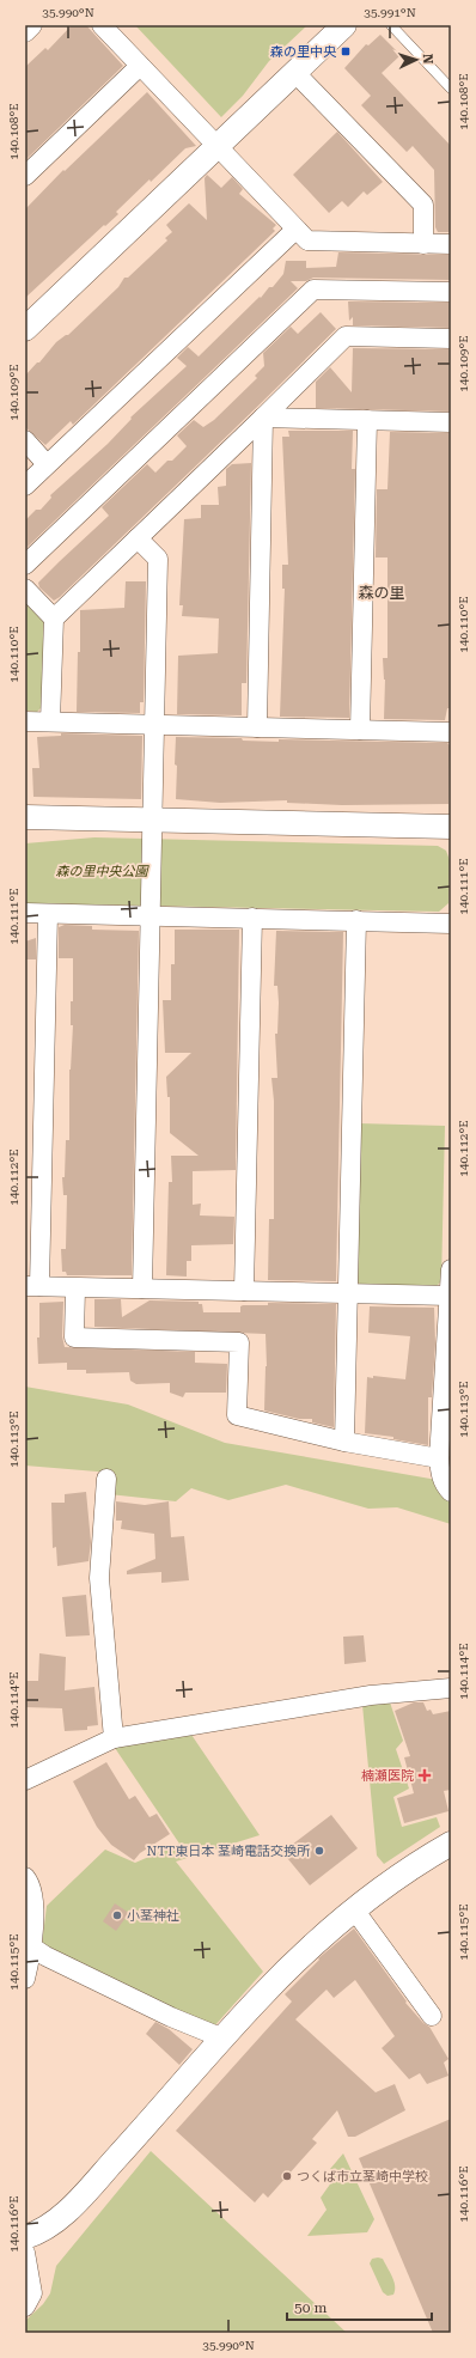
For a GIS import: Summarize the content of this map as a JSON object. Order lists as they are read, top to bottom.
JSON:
{
  "districts": ["森の里"],
  "parks": ["森の里中央公園"],
  "places": {
    "transit": ["森の里中央"],
    "health": ["楠瀬医院"],
    "other": ["NTT東日本 茎崎電話交換所", "小茎神社", "つくば市立茎崎中学校"]
  },
  "scale_bar": "50 m",
  "north": "right",
  "coordinates": [
    "35.990°N",
    "35.991°N",
    "140.108°E",
    "140.109°E",
    "140.110°E",
    "140.111°E",
    "140.112°E",
    "140.113°E",
    "140.114°E",
    "140.115°E",
    "140.116°E"
  ]
}
